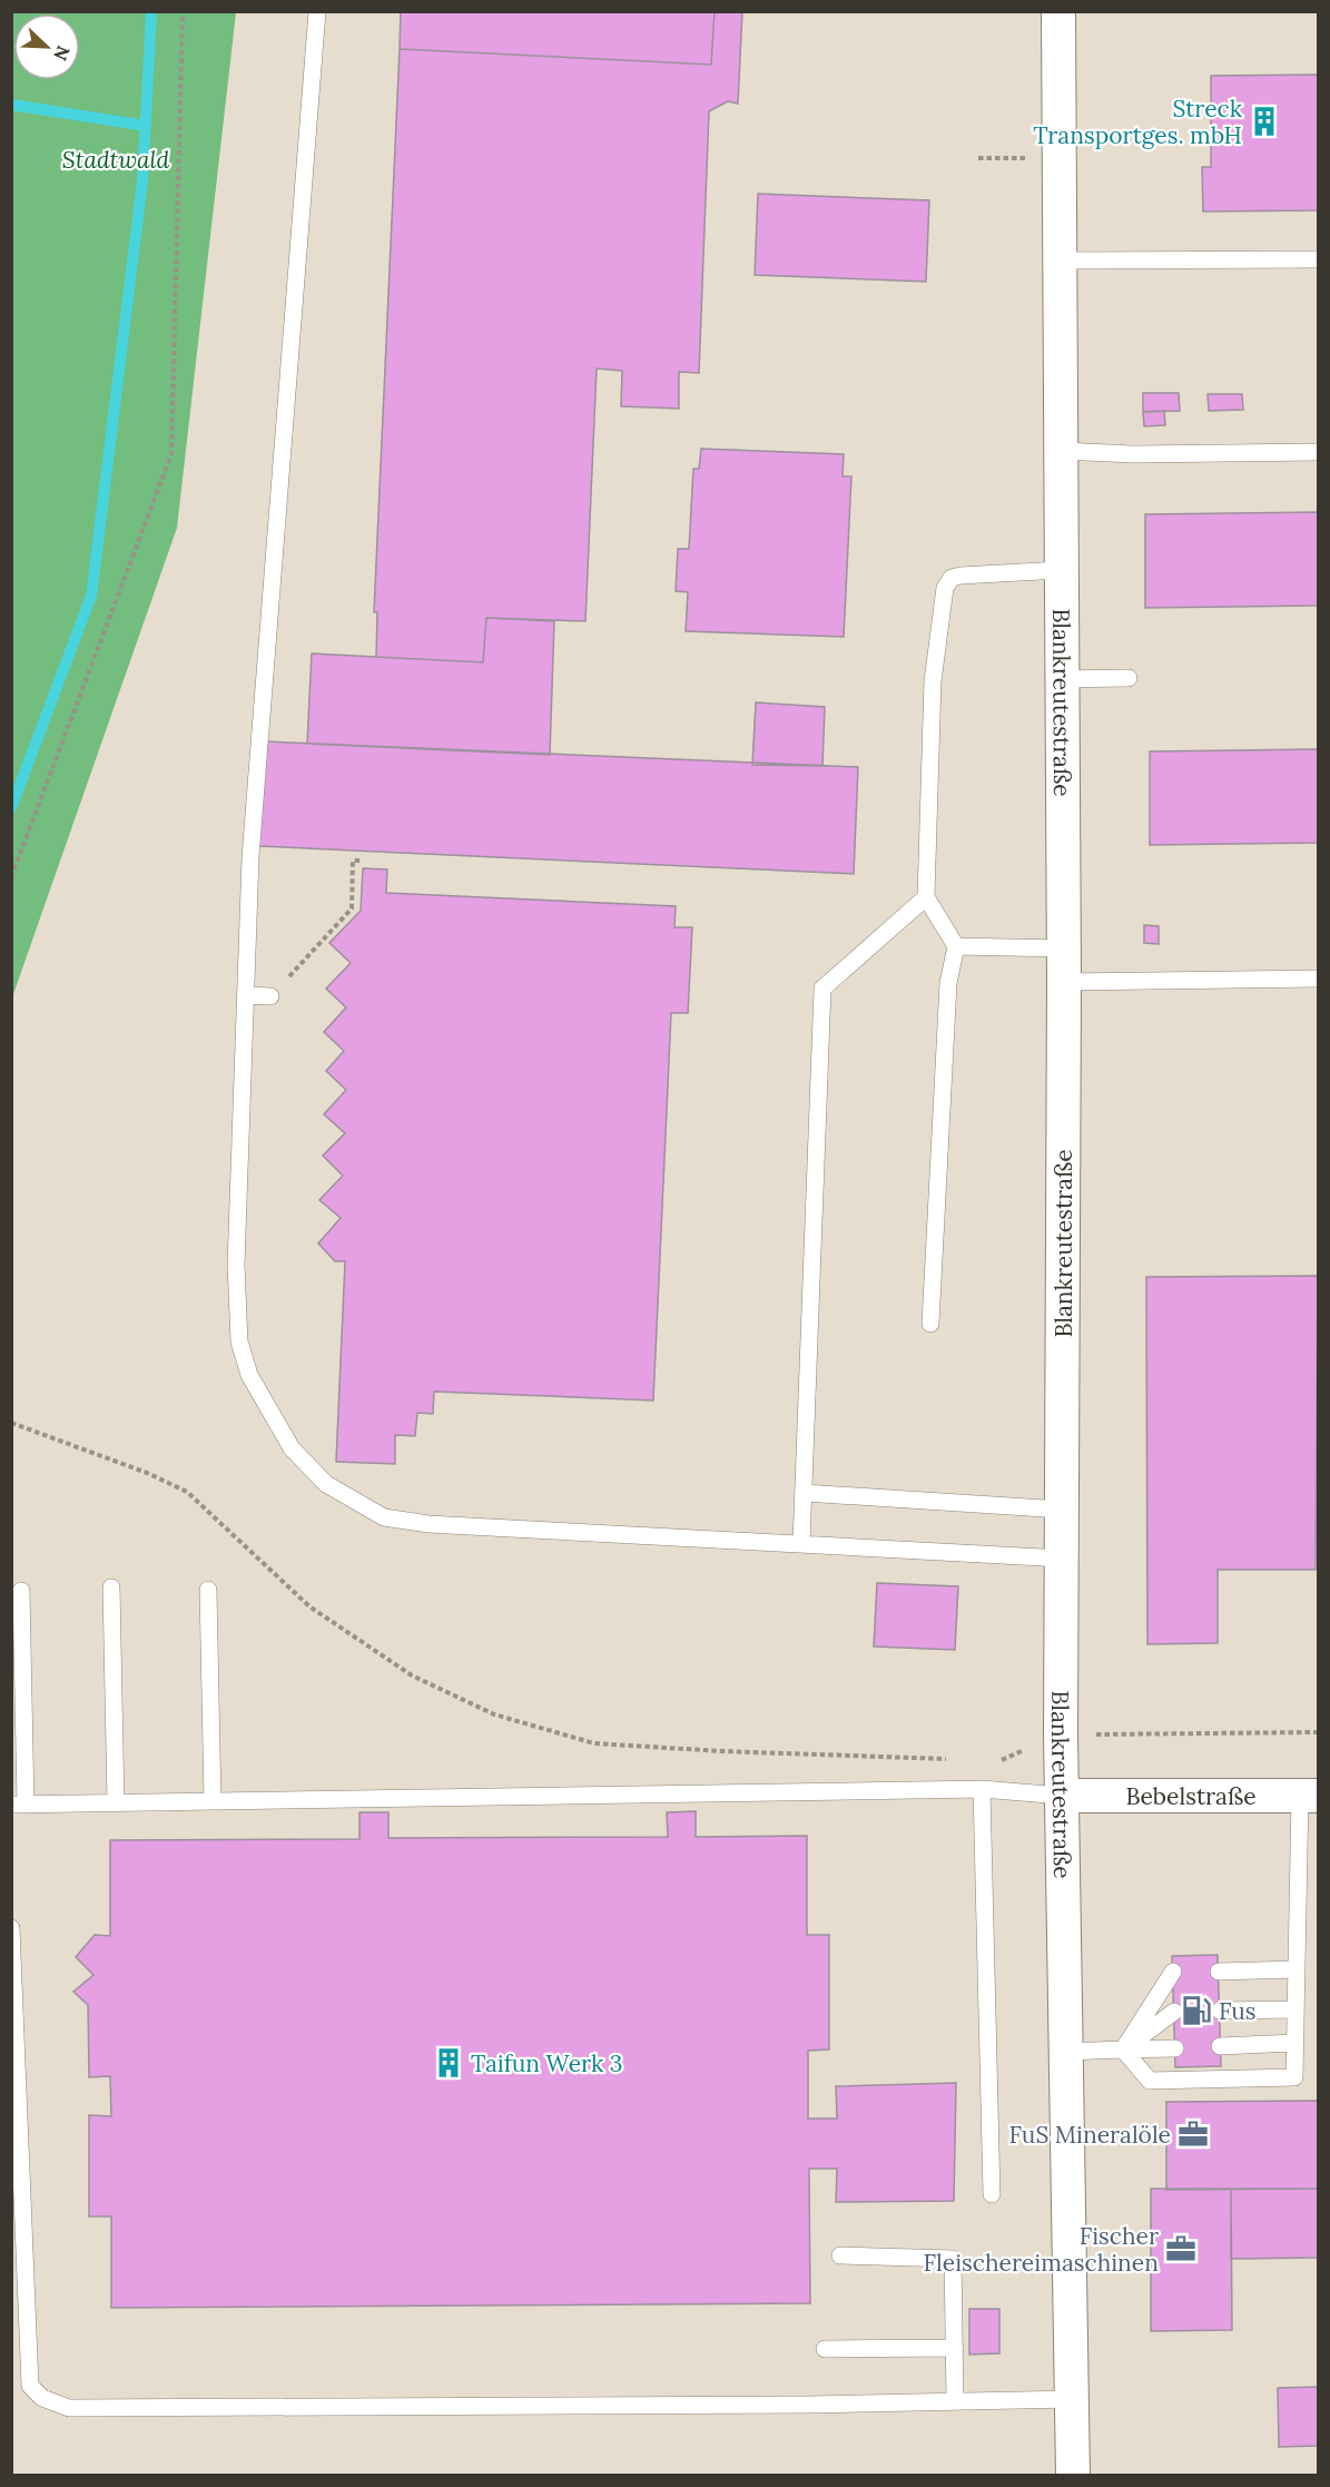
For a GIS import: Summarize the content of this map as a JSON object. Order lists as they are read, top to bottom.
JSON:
{
  "streets": {
    "street": ["Blankreutestraße", "Bebelstraße"]
  },
  "crossings": [
    ["Blankreutestraße", "Bebelstraße"]
  ],
  "parks": ["Stadtwald"],
  "places": {
    "building": ["Streck Transportges. mbH", "Taifun Werk 3"],
    "fuel station": ["Fus"],
    "office": ["FuS Mineralöle", "Fischer Fleischereimaschinen"]
  },
  "north": "bottom right"
}
